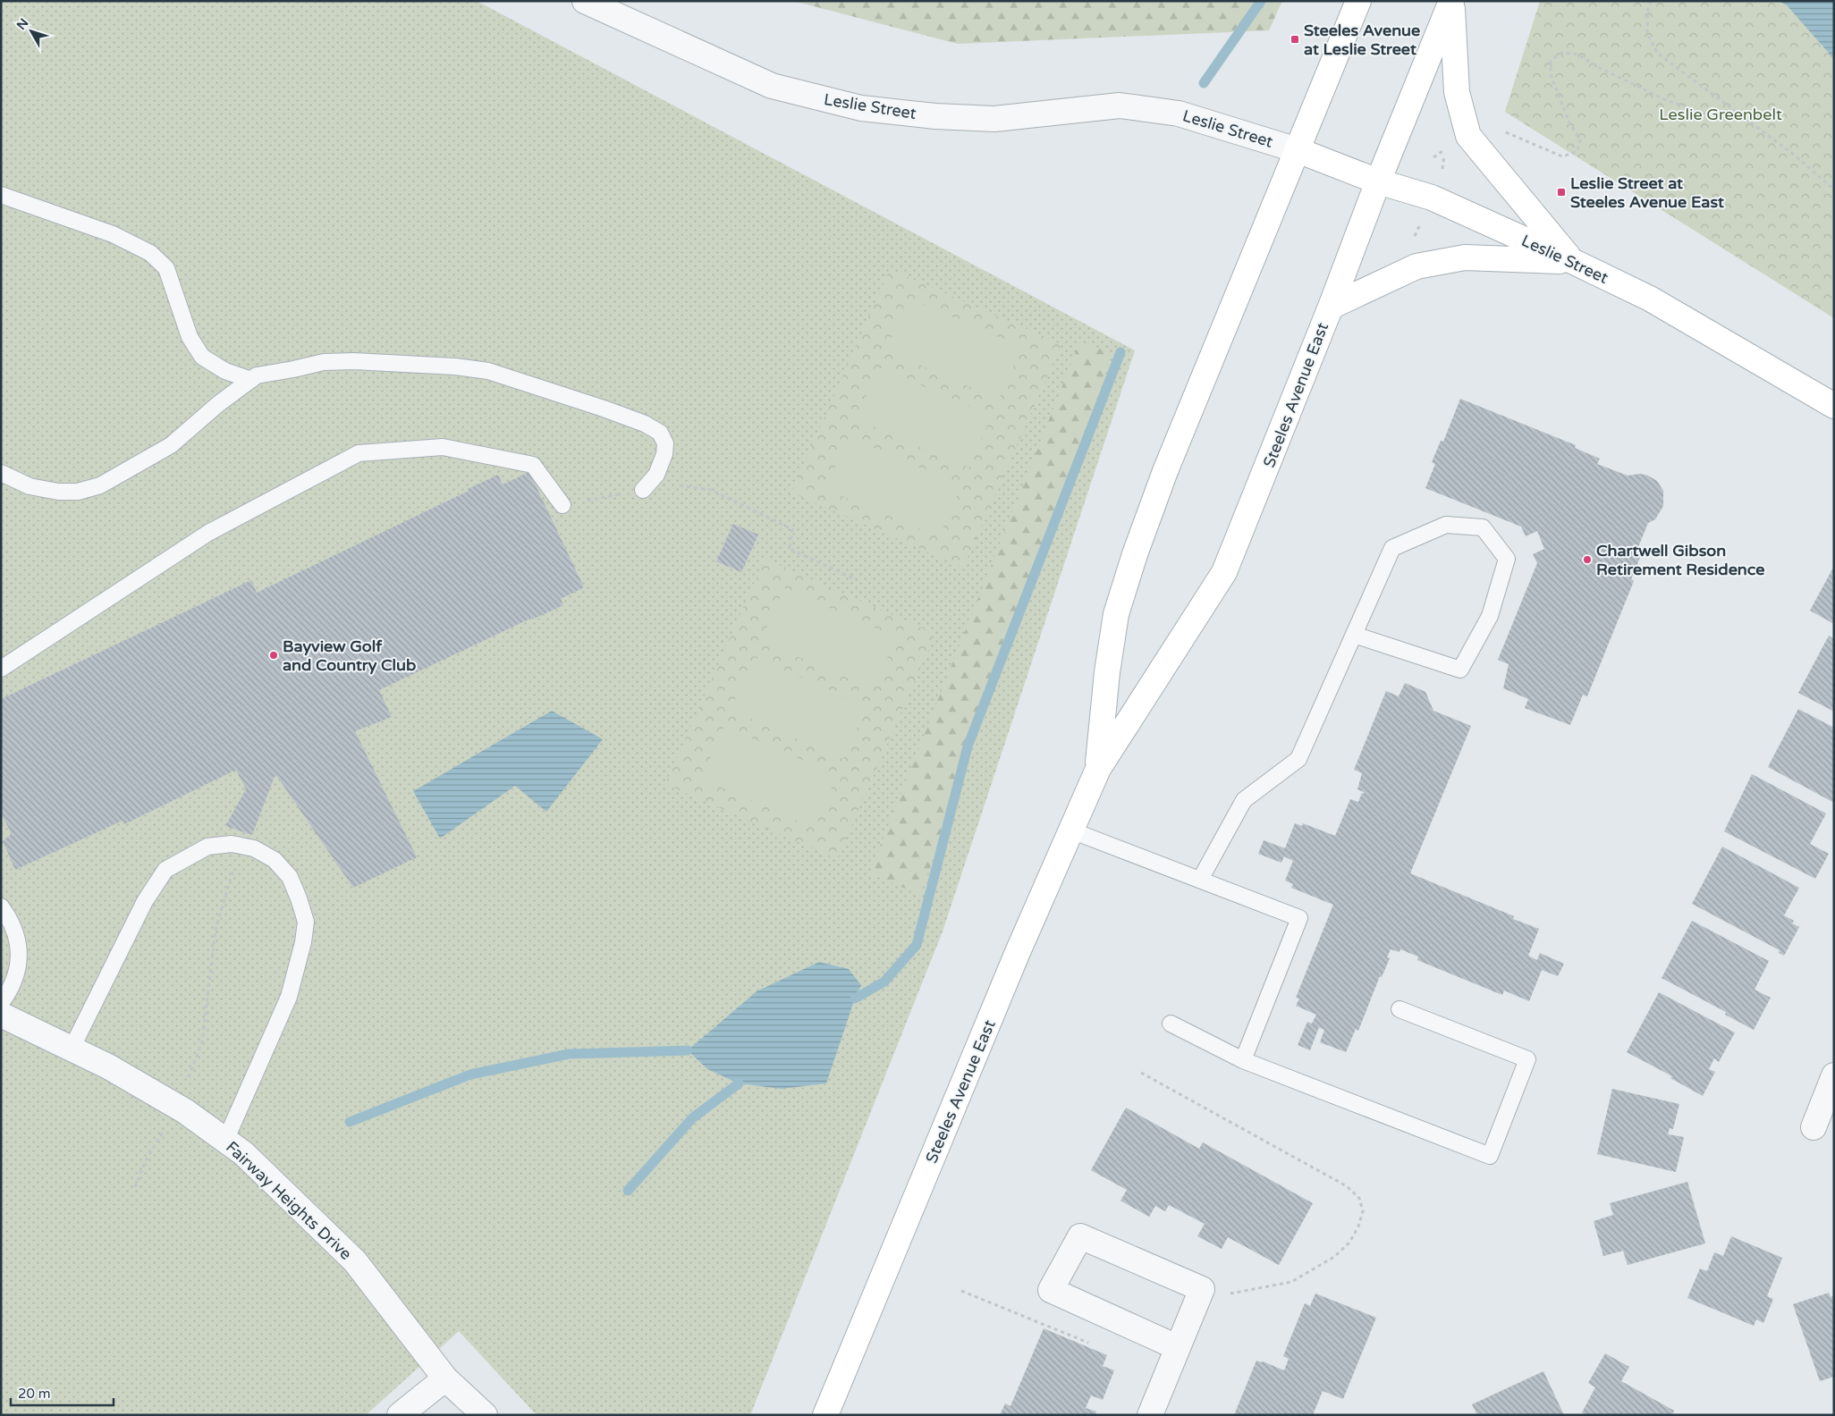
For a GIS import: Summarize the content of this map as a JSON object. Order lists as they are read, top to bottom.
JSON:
{
  "streets": {
    "main road": ["Leslie Street", "Steeles Avenue East"],
    "street": ["Fairway Heights Drive"]
  },
  "crossings": [
    ["Leslie Street", "Steeles Avenue East"]
  ],
  "parks": ["Leslie Greenbelt"],
  "places": {
    "transit": ["Steeles Avenue at Leslie Street", "Leslie Street at Steeles Avenue East"],
    "other": ["Chartwell Gibson Retirement Residence", "Bayview Golf and Country Club"]
  },
  "scale_bar": "20 m",
  "north": "top left"
}
